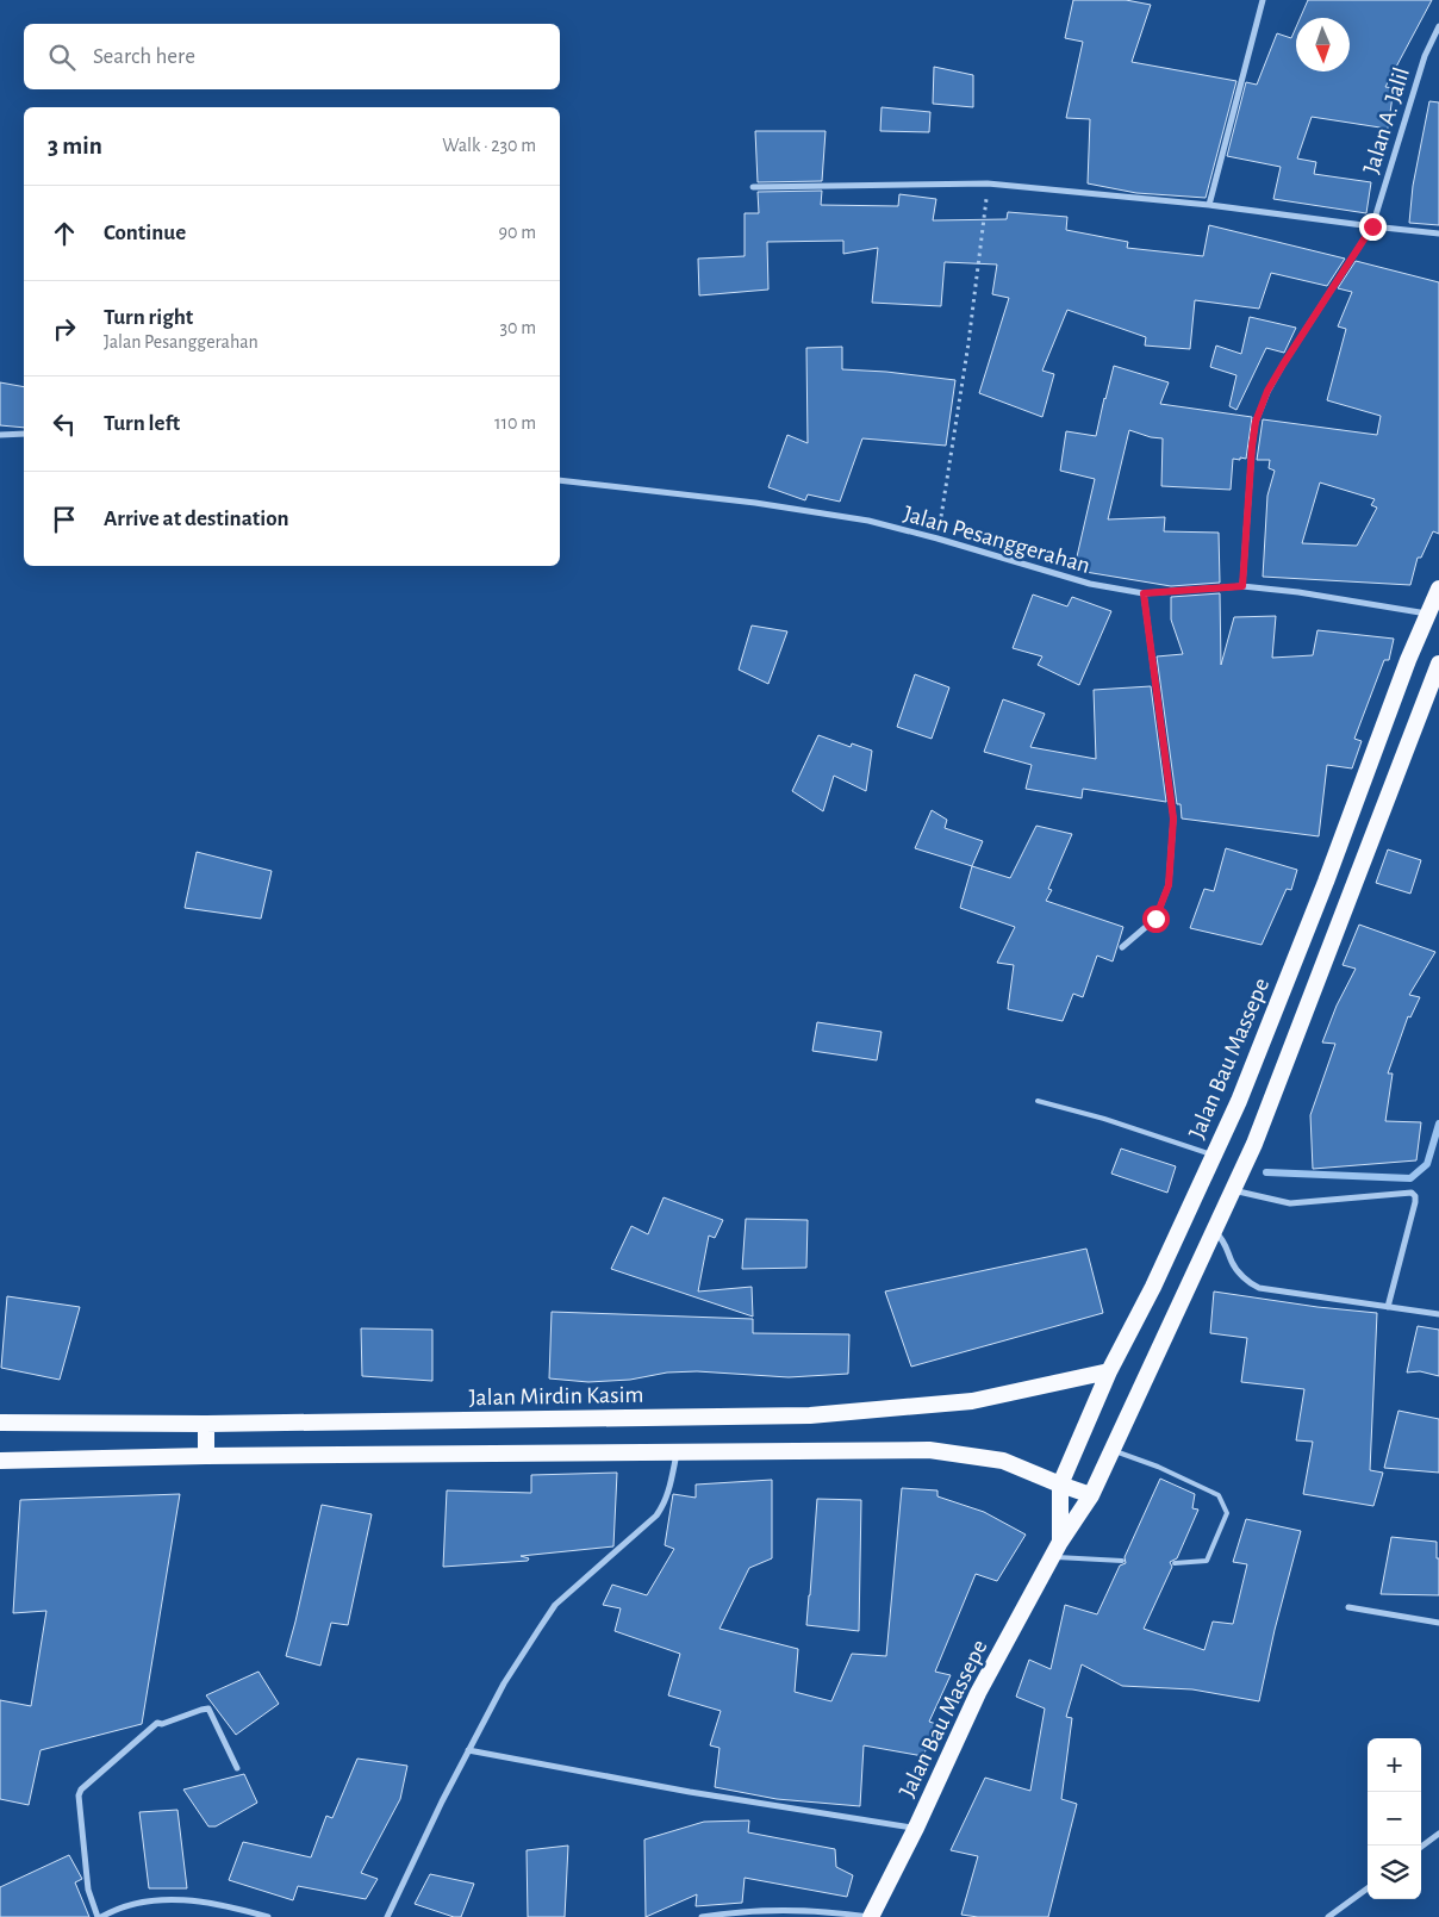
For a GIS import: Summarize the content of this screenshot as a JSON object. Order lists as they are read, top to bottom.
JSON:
{
  "streets": {
    "highway": ["Jalan Bau Massepe", "Jalan Mirdin Kasim"],
    "street": ["Jalan A. Jalil", "Jalan Pesanggerahan"]
  },
  "crossings": [
    ["Jalan A. Jalil", "Jalan Pesanggerahan"],
    ["Jalan Pesanggerahan", "Jalan Bau Massepe"],
    ["Jalan Bau Massepe", "Jalan Mirdin Kasim"]
  ],
  "north": "bottom",
  "page": {
    "search": "Search here",
    "heading": ["3 min", "Walk · 230 m"],
    "list": [
      ["Continue", "90 m"],
      ["Turn right", "Jalan Pesanggerahan", "30 m"],
      ["Turn left", "110 m"],
      "Arrive at destination"
    ],
    "map_buttons": ["+", "−"]
  }
}
